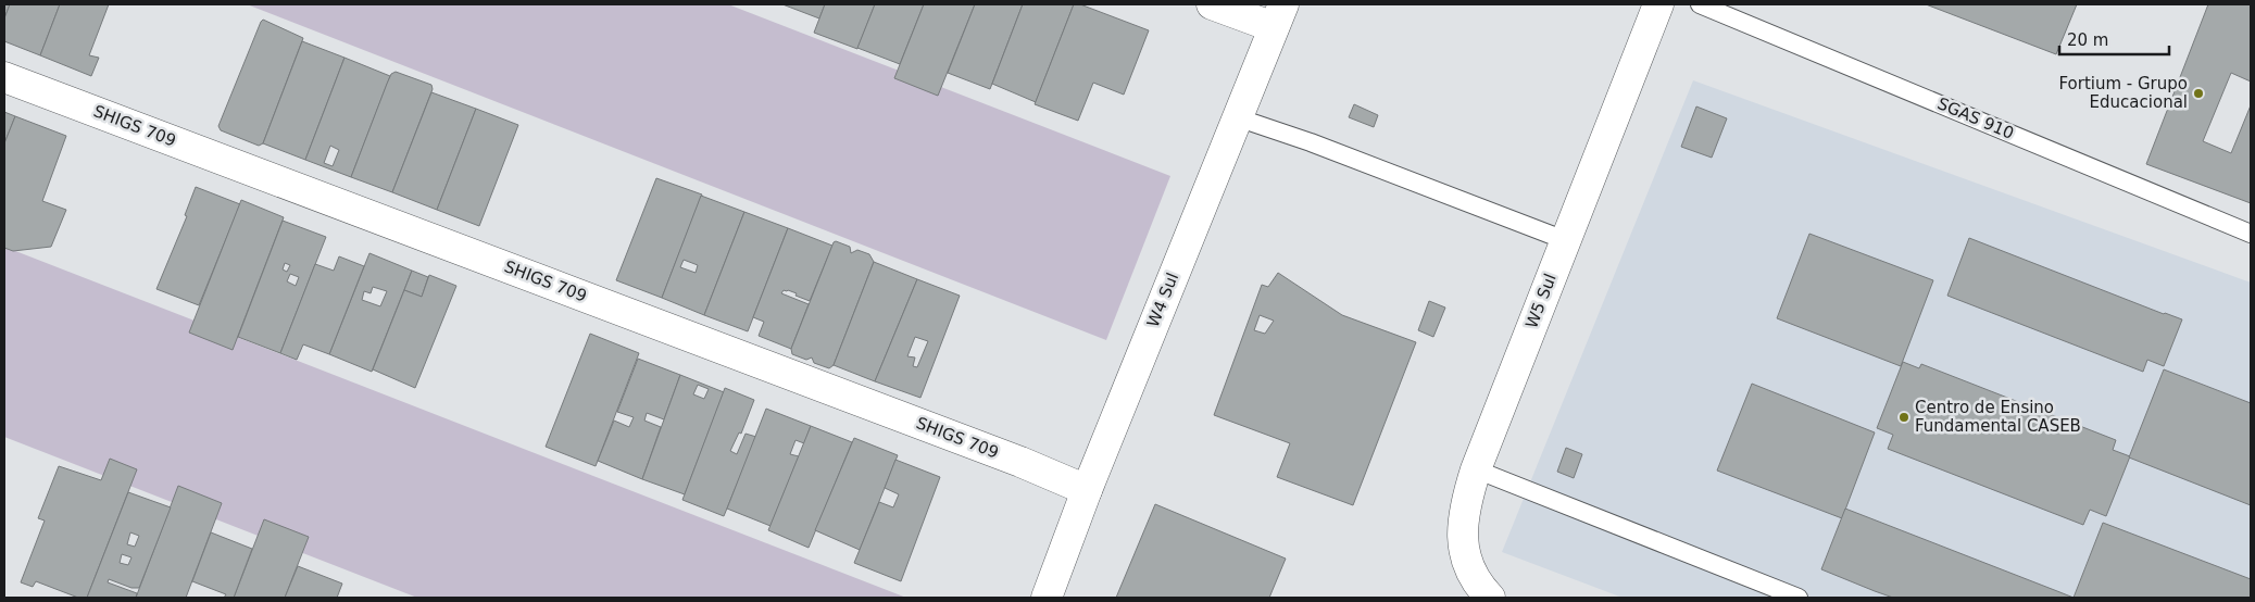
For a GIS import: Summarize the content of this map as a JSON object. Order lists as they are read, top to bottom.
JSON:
{
  "streets": {
    "main road": ["SHIGS 709", "W4 Sul", "W5 Sul"],
    "lane": ["SGAS 910"]
  },
  "crossings": [
    ["SHIGS 709", "W4 Sul"]
  ],
  "places": ["Fortium - Grupo Educacional", "Centro de Ensino Fundamental CASEB"],
  "scale_bar": "20 m"
}
